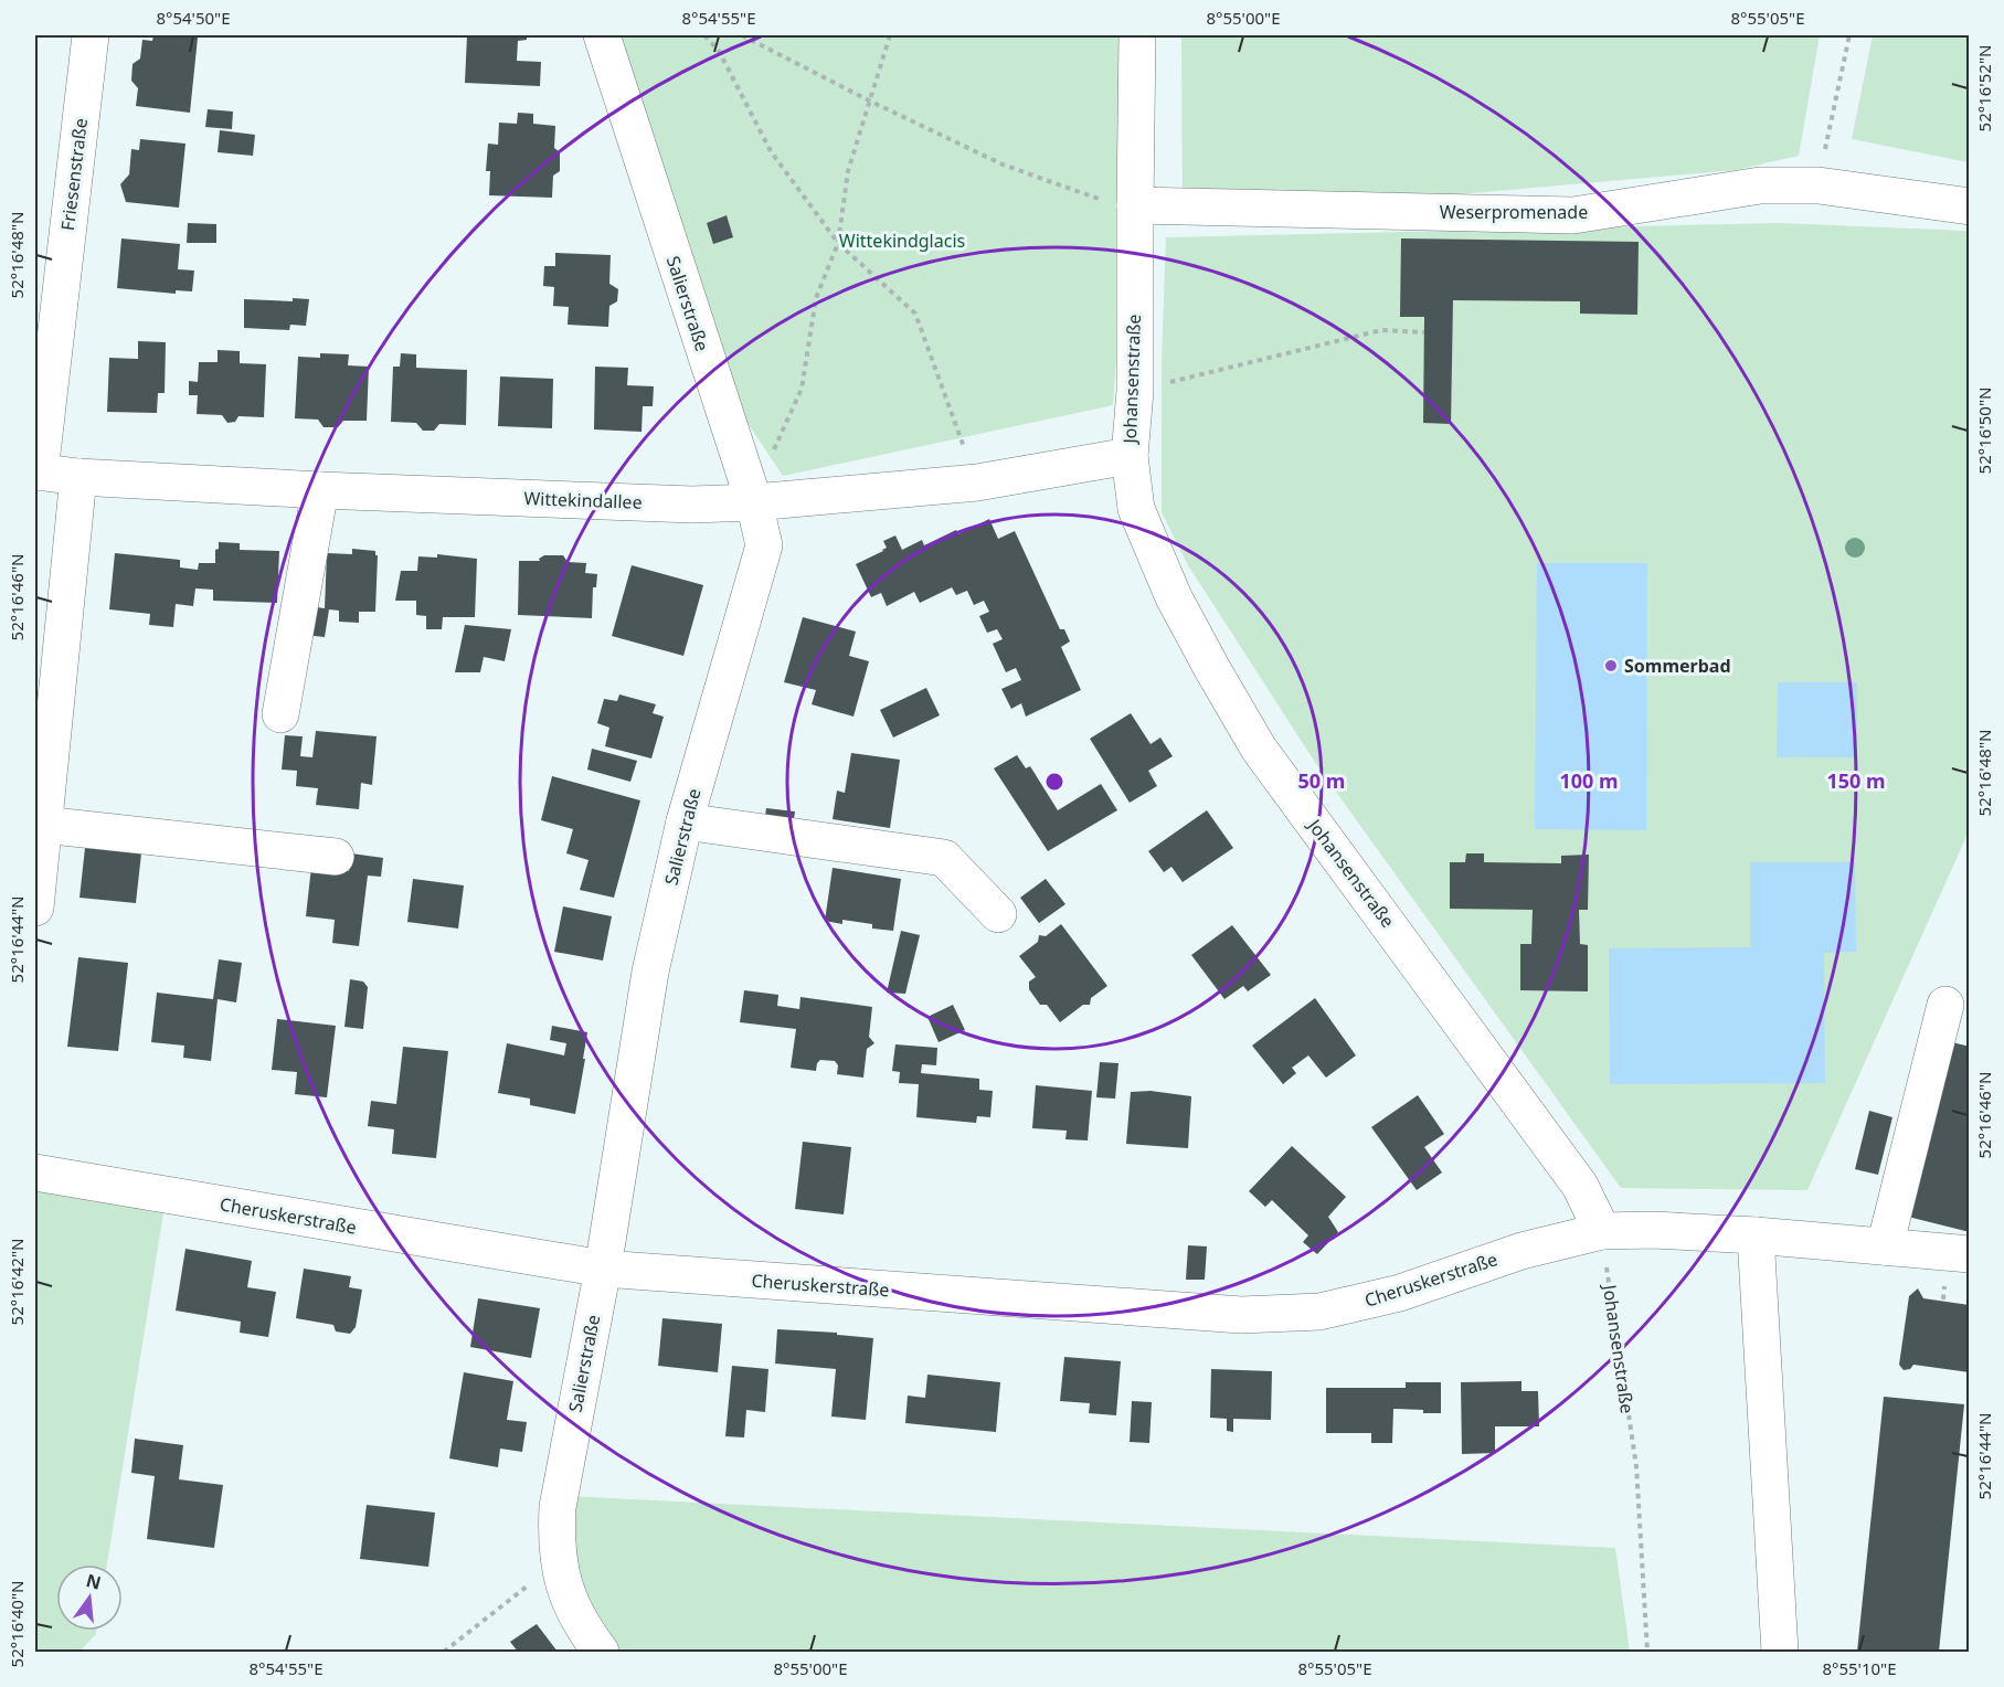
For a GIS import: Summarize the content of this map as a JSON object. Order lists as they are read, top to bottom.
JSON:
{
  "streets": {
    "street": [
      "Friesenstraße",
      "Weserpromenade",
      "Salierstraße",
      "Johansenstraße",
      "Wittekindallee",
      "Cheruskerstraße"
    ]
  },
  "crossings": [
    ["Friesenstraße", "Wittekindallee"],
    ["Weserpromenade", "Johansenstraße"],
    ["Salierstraße", "Wittekindallee"],
    ["Salierstraße", "Cheruskerstraße"],
    ["Johansenstraße", "Wittekindallee"],
    ["Johansenstraße", "Cheruskerstraße"]
  ],
  "parks": ["Wittekindglacis"],
  "places": ["Sommerbad"],
  "north": "top",
  "coordinates": [
    "8°54'50\"E",
    "8°54'55\"E",
    "8°55'00\"E",
    "8°55'05\"E",
    "52°16'52\"N",
    "52°16'48\"N",
    "52°16'50\"N",
    "52°16'46\"N",
    "52°16'44\"N",
    "52°16'42\"N",
    "52°16'40\"N",
    "8°55'10\"E"
  ],
  "rings": ["50 m", "100 m", "150 m"]
}
